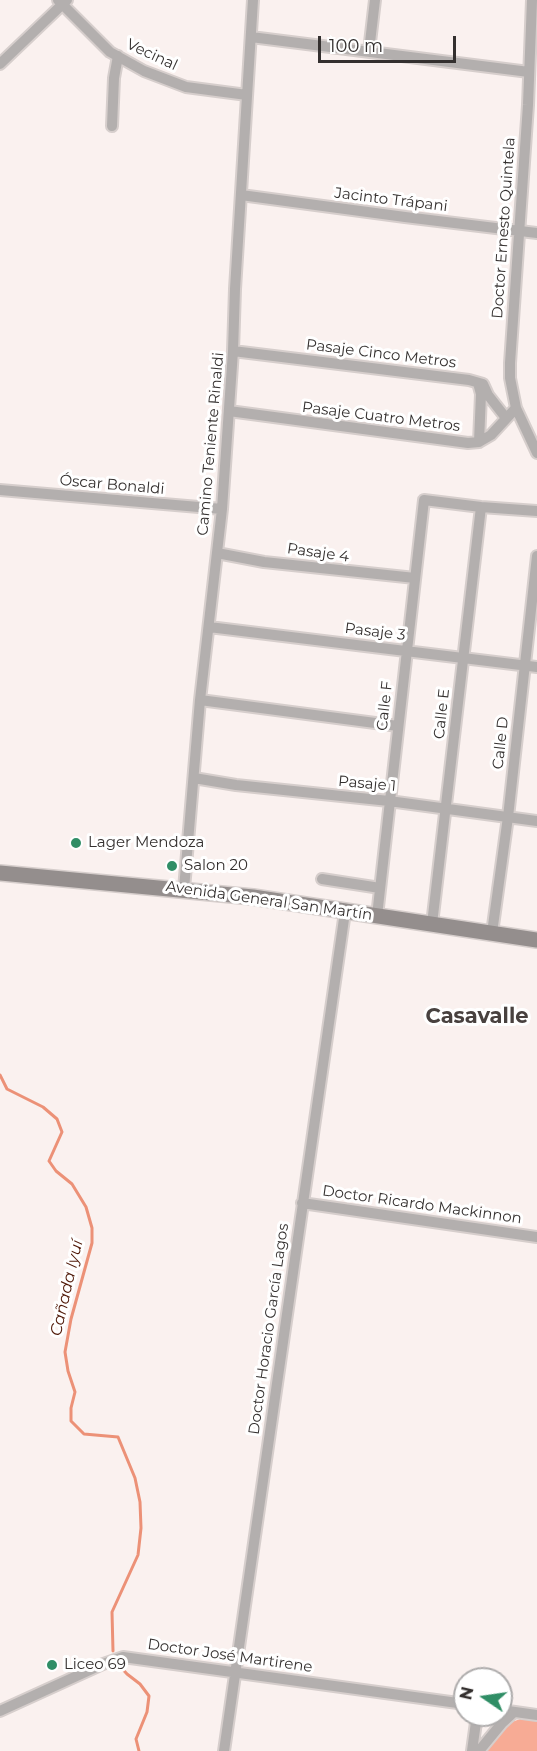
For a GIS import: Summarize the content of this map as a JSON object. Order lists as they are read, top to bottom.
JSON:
{
  "streets": {
    "main road": ["Avenida General San Martín"],
    "street": [
      "Vecinal",
      "Jacinto Trápani",
      "Doctor Ernesto Quintela",
      "Pasaje Cinco Metros",
      "Pasaje Cuatro Metros",
      "Camino Teniente Rinaldi",
      "Óscar Bonaldi",
      "Pasaje 4",
      "Pasaje 3",
      "Calle F",
      "Calle E",
      "Calle D",
      "Pasaje 1",
      "Doctor Ricardo Mackinnon",
      "Doctor Horacio García Lagos",
      "Doctor José Martirene"
    ]
  },
  "crossings": [
    ["Vecinal", "Camino Teniente Rinaldi"],
    ["Jacinto Trápani", "Doctor Ernesto Quintela"],
    ["Jacinto Trápani", "Camino Teniente Rinaldi"],
    ["Doctor Ernesto Quintela", "Pasaje Cuatro Metros"],
    ["Pasaje Cinco Metros", "Camino Teniente Rinaldi"],
    ["Pasaje Cuatro Metros", "Camino Teniente Rinaldi"],
    ["Camino Teniente Rinaldi", "Óscar Bonaldi"],
    ["Camino Teniente Rinaldi", "Pasaje 4"],
    ["Camino Teniente Rinaldi", "Pasaje 3"],
    ["Camino Teniente Rinaldi", "Pasaje 1"],
    ["Camino Teniente Rinaldi", "Avenida General San Martín"],
    ["Pasaje 4", "Calle F"],
    ["Pasaje 3", "Calle F"],
    ["Pasaje 3", "Calle E"],
    ["Pasaje 3", "Calle D"],
    ["Calle F", "Calle E"],
    ["Calle F", "Pasaje 1"],
    ["Calle F", "Avenida General San Martín"],
    ["Calle E", "Pasaje 1"],
    ["Calle E", "Avenida General San Martín"],
    ["Calle D", "Pasaje 1"],
    ["Calle D", "Avenida General San Martín"],
    ["Avenida General San Martín", "Doctor Horacio García Lagos"],
    ["Doctor Ricardo Mackinnon", "Doctor Horacio García Lagos"],
    ["Doctor Horacio García Lagos", "Doctor José Martirene"]
  ],
  "districts": ["Casavalle"],
  "water": ["Cañada Iyuí"],
  "places": ["Lager Mendoza", "Salon 20", "Liceo 69"],
  "scale_bar": "100 m",
  "north": "left"
}
